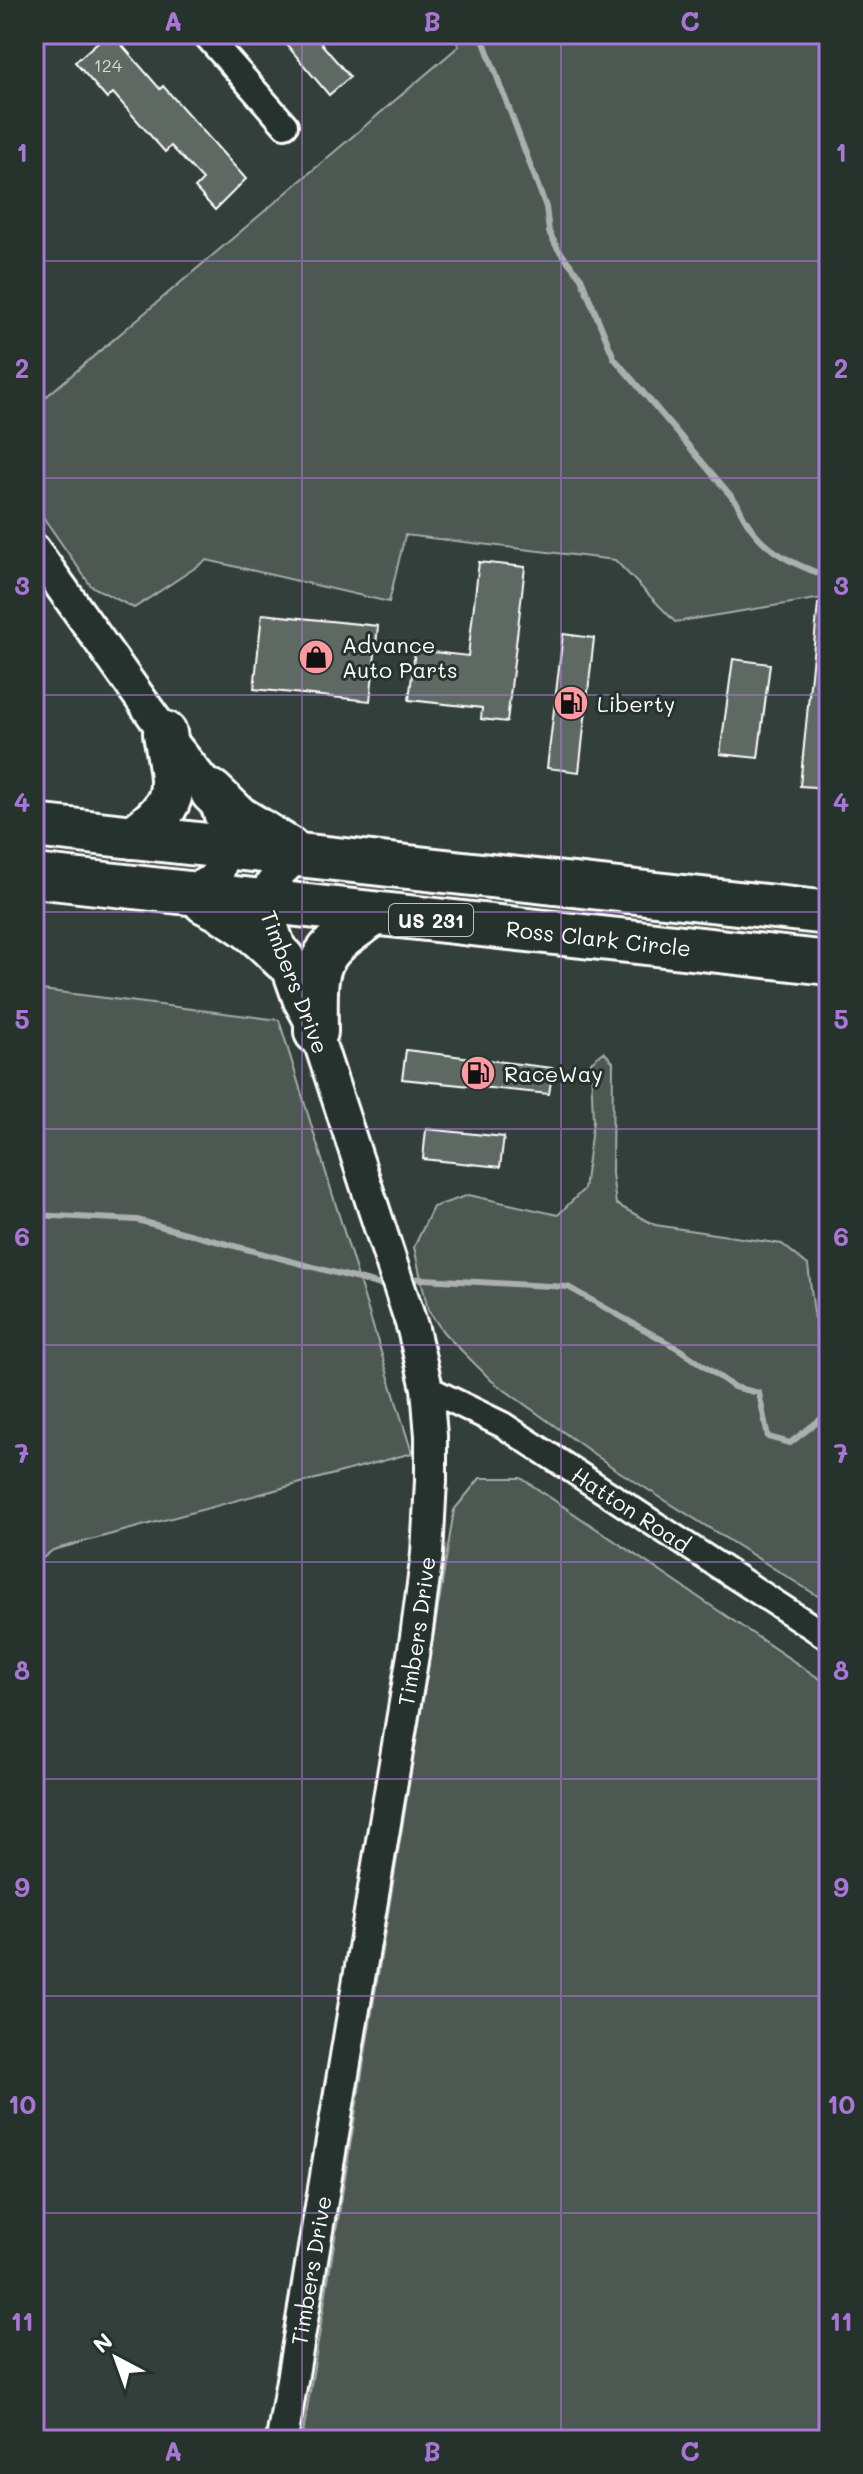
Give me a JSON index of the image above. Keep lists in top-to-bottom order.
{
  "streets": {
    "highway": ["US 231", "Ross Clark Circle"],
    "street": ["Timbers Drive", "Hatton Road"]
  },
  "crossings": [
    ["US 231", "Timbers Drive"],
    ["Ross Clark Circle", "Timbers Drive"],
    ["Timbers Drive", "Hatton Road"]
  ],
  "places": {
    "shop": ["Advance Auto Parts"],
    "fuel station": ["Liberty", "RaceWay"]
  },
  "house_numbers": ["124"],
  "north": "top left",
  "grid": {
    "columns": ["A", "B", "C"],
    "rows": [
      "1",
      "2",
      "3",
      "4",
      "5",
      "6",
      "7",
      "8",
      "9",
      "10",
      "11"
    ]
  }
}
